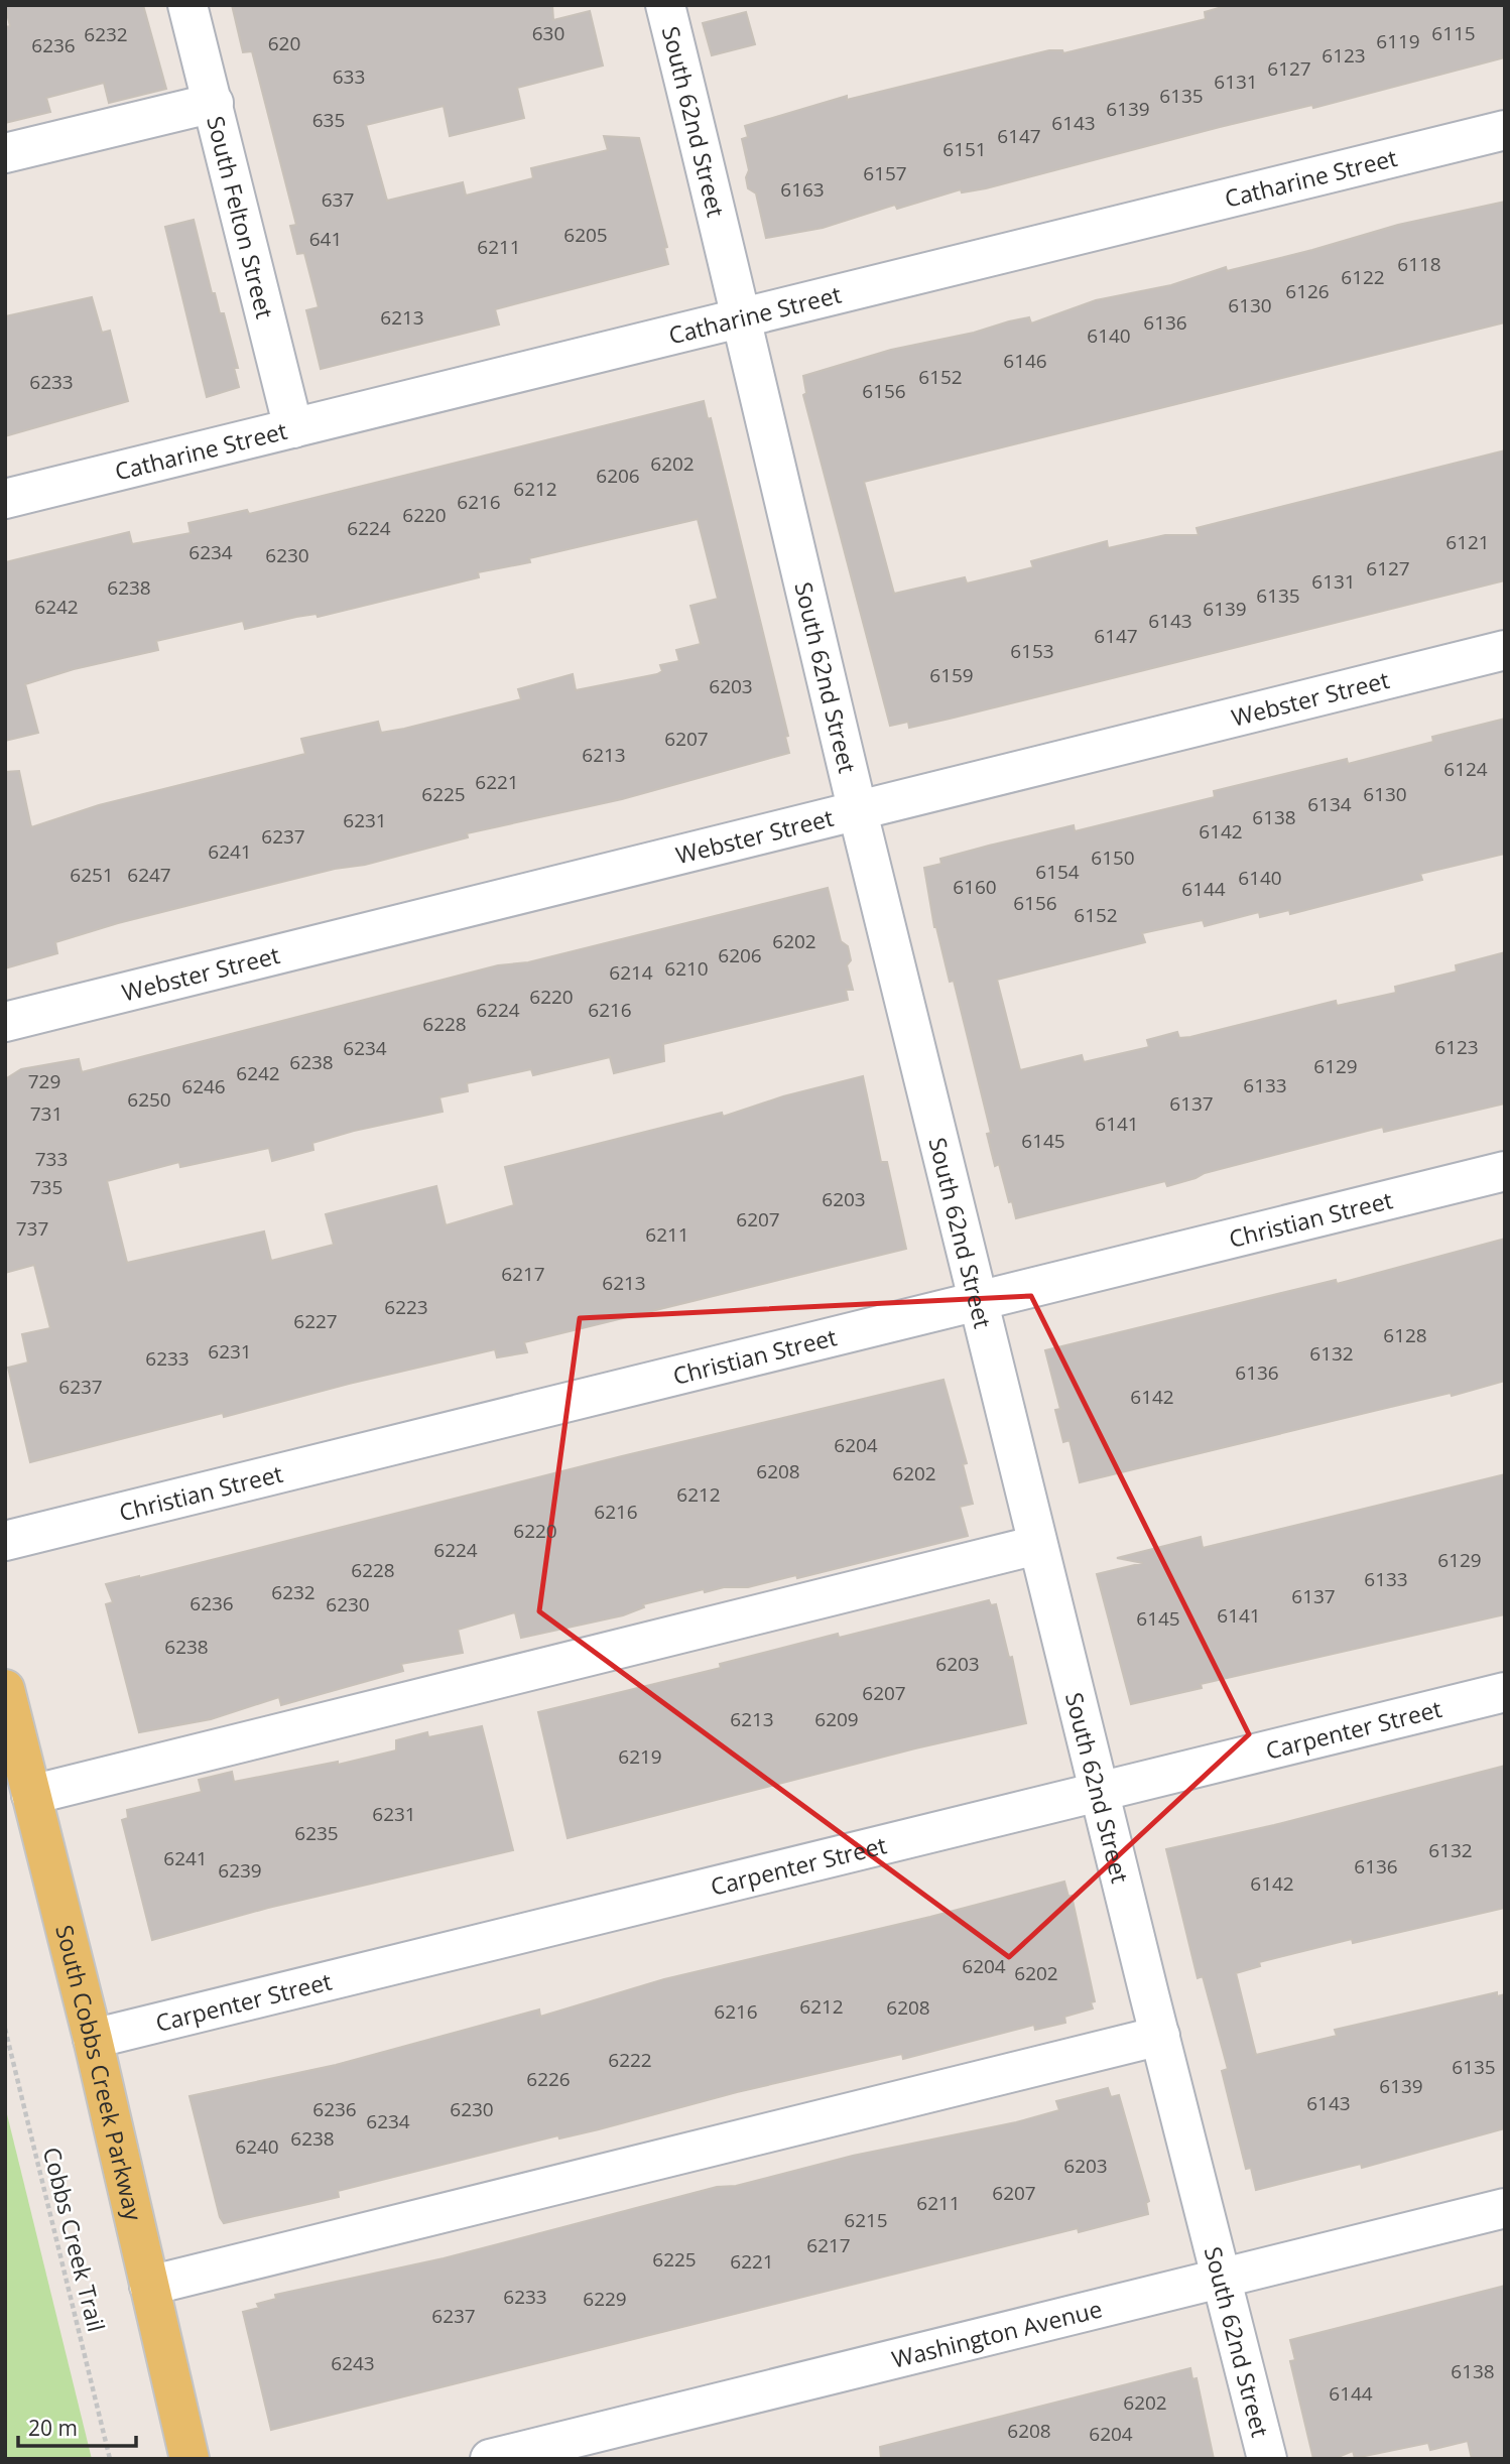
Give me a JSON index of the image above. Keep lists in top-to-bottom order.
{
  "streets": {
    "main road": ["South Cobbs Creek Parkway"],
    "street": [
      "South 62nd Street",
      "Catharine Street",
      "South Felton Street",
      "Webster Street",
      "Christian Street",
      "Carpenter Street",
      "Washington Avenue"
    ],
    "path": ["Cobbs Creek Trail"]
  },
  "crossings": [
    ["South 62nd Street", "Catharine Street"],
    ["South 62nd Street", "Webster Street"],
    ["South 62nd Street", "Christian Street"],
    ["South 62nd Street", "Carpenter Street"],
    ["South 62nd Street", "Washington Avenue"],
    ["Catharine Street", "South Felton Street"],
    ["Carpenter Street", "South Cobbs Creek Parkway"]
  ],
  "house_numbers": [
    "630",
    "6115",
    "6232",
    "6119",
    "620",
    "6236",
    "6123",
    "6127",
    "633",
    "6131",
    "6135",
    "6139",
    "635",
    "6143",
    "6147",
    "6151",
    "6157",
    "6163",
    "637",
    "6205",
    "641",
    "6211",
    "6118",
    "6122",
    "6126",
    "6130",
    "6213",
    "6136",
    "6140",
    "6146",
    "6152",
    "6233",
    "6156",
    "6202",
    "6206",
    "6212",
    "6216",
    "6220",
    "6224",
    "6121",
    "6234",
    "6230",
    "6127",
    "6131",
    "6238",
    "6135",
    "6242",
    "6139",
    "6143",
    "6147",
    "6153",
    "6159",
    "6203",
    "6207",
    "6213",
    "6124",
    "6221",
    "6225",
    "6130",
    "6134",
    "6138",
    "6231",
    "6142",
    "6237",
    "6241",
    "6150",
    "6154",
    "6251",
    "6247",
    "6140",
    "6160",
    "6144",
    "6156",
    "6152",
    "6202",
    "6206",
    "6210",
    "6214",
    "6220",
    "6224",
    "6216",
    "6228",
    "6123",
    "6234",
    "6238",
    "6129",
    "6242",
    "729",
    "6133",
    "6246",
    "6250",
    "6137",
    "731",
    "6141",
    "6145",
    "733",
    "735",
    "6203",
    "6207",
    "737",
    "6211",
    "6217",
    "6213",
    "6223",
    "6227",
    "6128",
    "6231",
    "6132",
    "6233",
    "6136",
    "6237",
    "6142",
    "6204",
    "6208",
    "6202",
    "6212",
    "6216",
    "6220",
    "6224",
    "6129",
    "6228",
    "6133",
    "6232",
    "6137",
    "6236",
    "6230",
    "6141",
    "6145",
    "6238",
    "6203",
    "6207",
    "6213",
    "6209",
    "6219",
    "6231",
    "6235",
    "6132",
    "6241",
    "6136",
    "6239",
    "6142",
    "6204",
    "6202",
    "6212",
    "6208",
    "6216",
    "6222",
    "6135",
    "6226",
    "6139",
    "6143",
    "6236",
    "6230",
    "6234",
    "6238",
    "6240",
    "6203",
    "6207",
    "6211",
    "6215",
    "6217",
    "6225",
    "6221",
    "6233",
    "6229",
    "6237",
    "6243",
    "6138",
    "6144",
    "6202",
    "6208",
    "6204"
  ],
  "scale_bar": "20 m"
}
